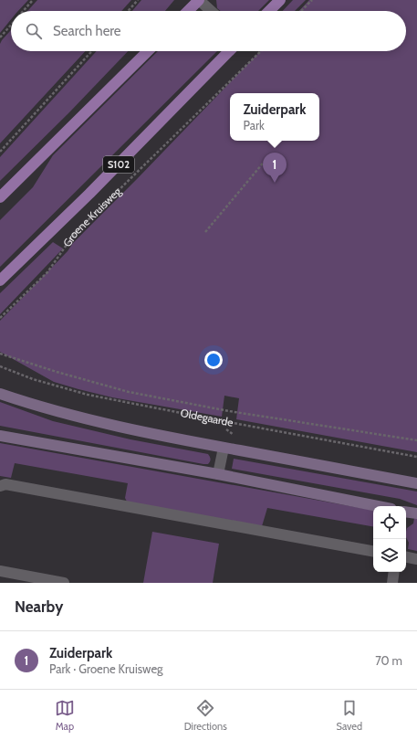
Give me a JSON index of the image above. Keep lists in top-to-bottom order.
{
  "streets": {
    "main road": ["S102", "Groene Kruisweg"],
    "path": ["Oldegaarde"]
  },
  "page": {
    "search": "Search here",
    "popup": ["Zuiderpark", "Park"],
    "pins": "1",
    "heading": "Nearby",
    "list": [
      {
        "mark": "1",
        "name": "Zuiderpark",
        "note": "Park · Groene Kruisweg",
        "value": "70 m"
      }
    ],
    "nav": ["Map", "Directions", "Saved"]
  }
}
